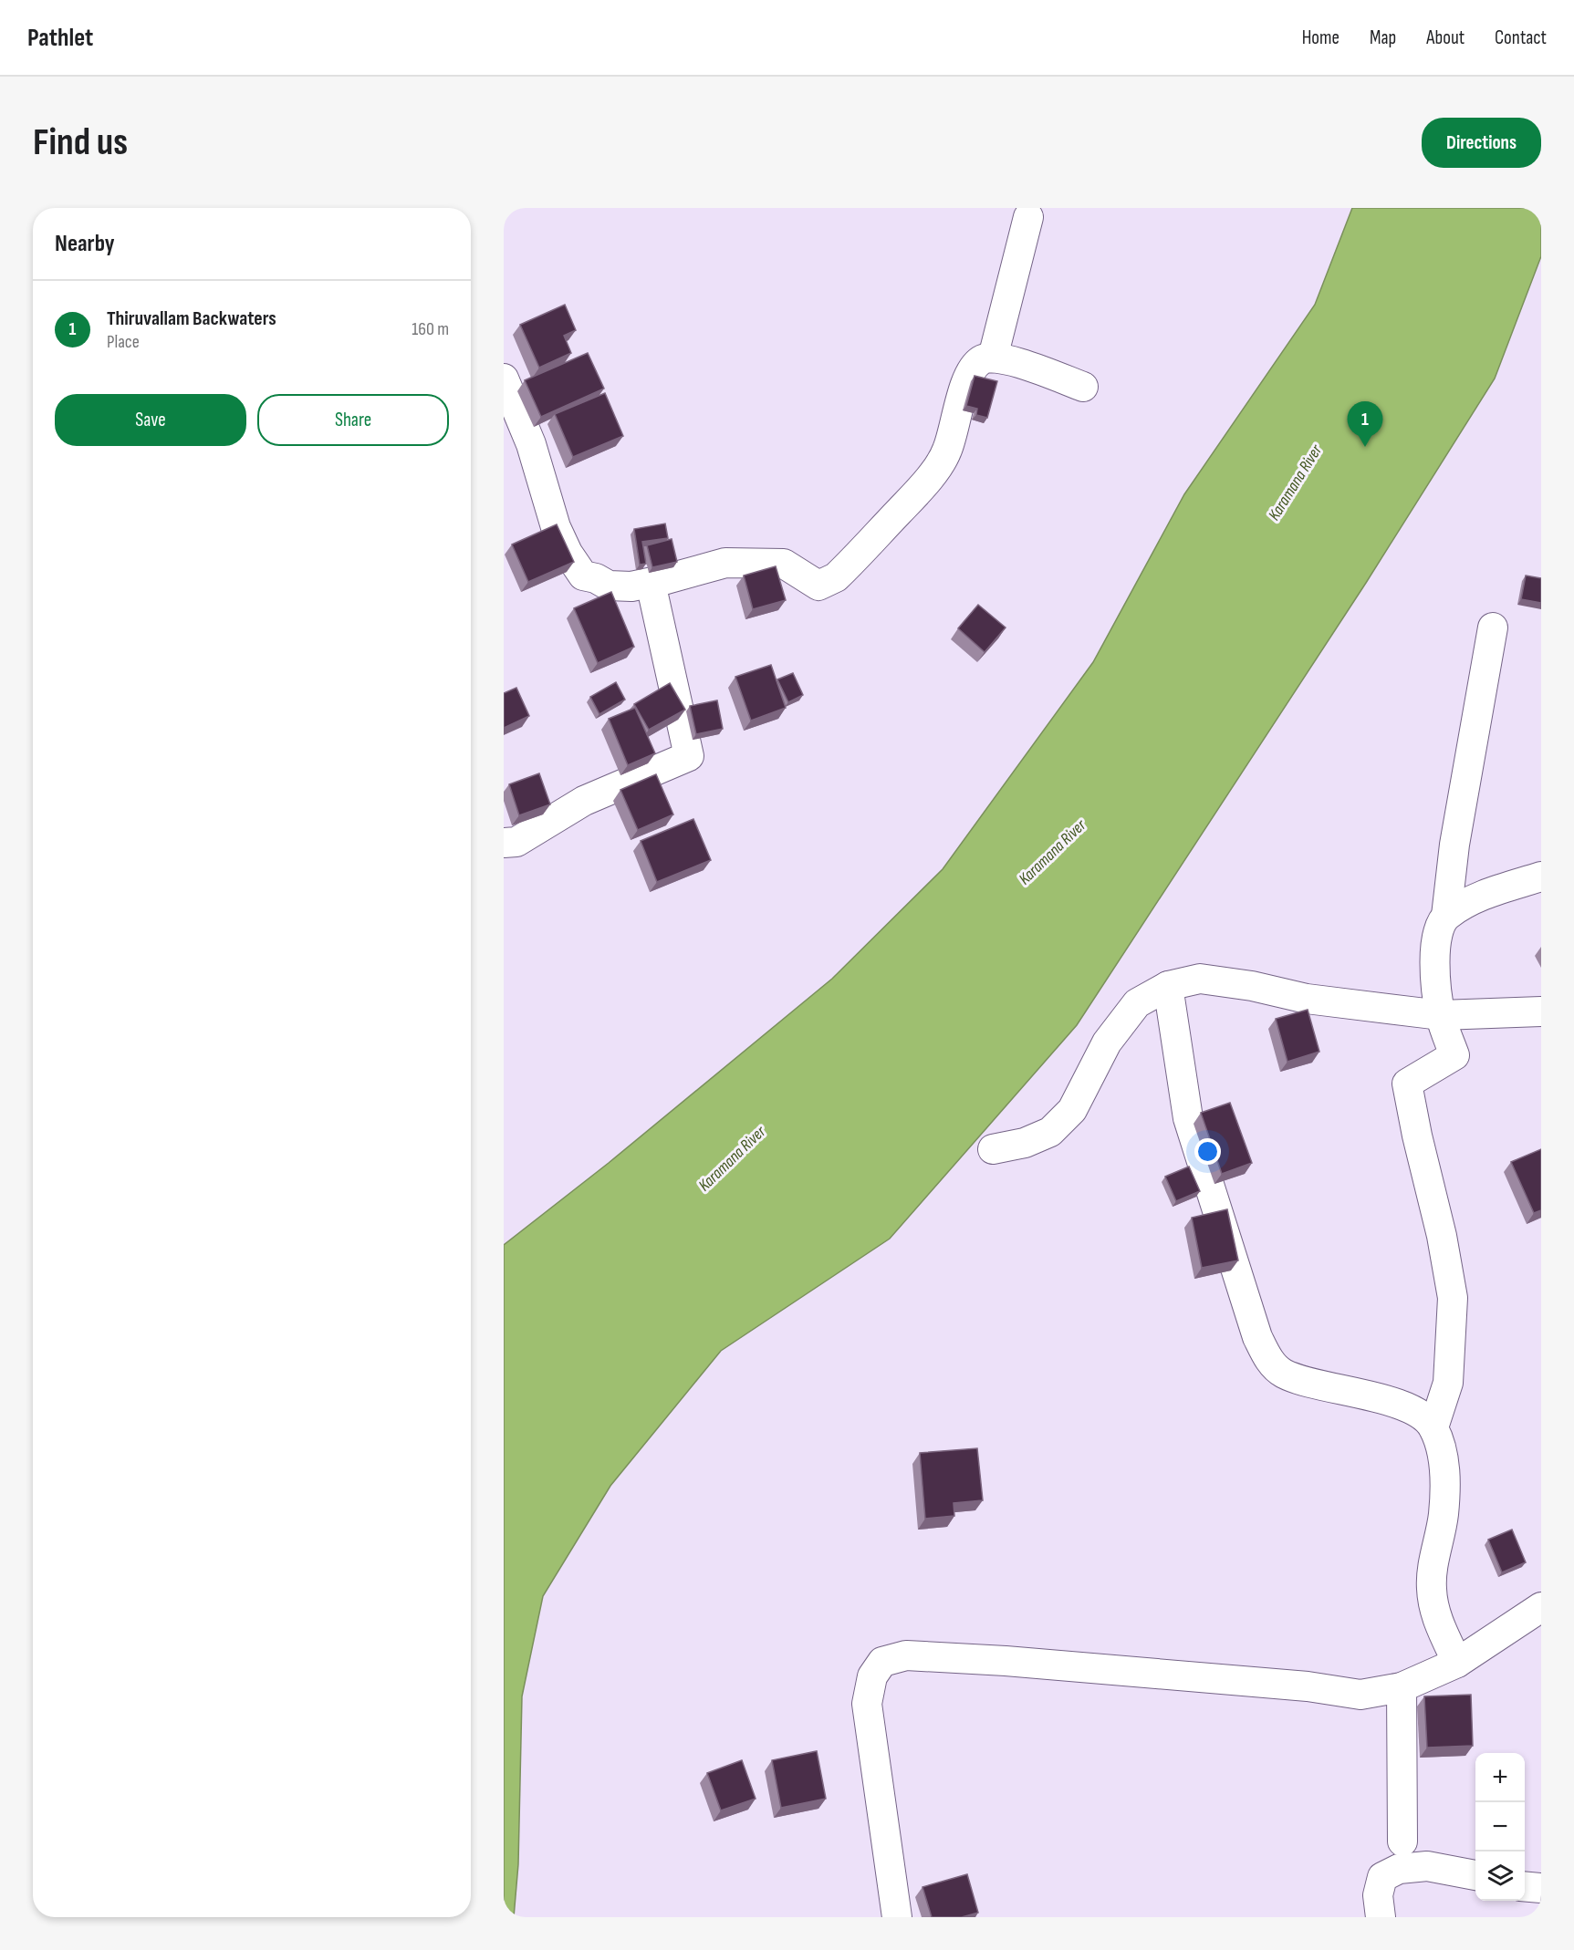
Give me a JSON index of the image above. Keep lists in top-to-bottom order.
{
  "water": ["Karamana River"],
  "page": {
    "header": "Pathlet",
    "nav": [
      "Home",
      "Map",
      "About",
      "Contact"
    ],
    "buttons": [
      "Directions",
      ["Save", "Share"]
    ],
    "title": "Find us",
    "heading": "Nearby",
    "list": [
      {
        "mark": "1",
        "name": "Thiruvallam Backwaters",
        "note": "Place",
        "value": "160 m"
      }
    ],
    "pins": "1",
    "map_buttons": ["+", "−"]
  }
}
